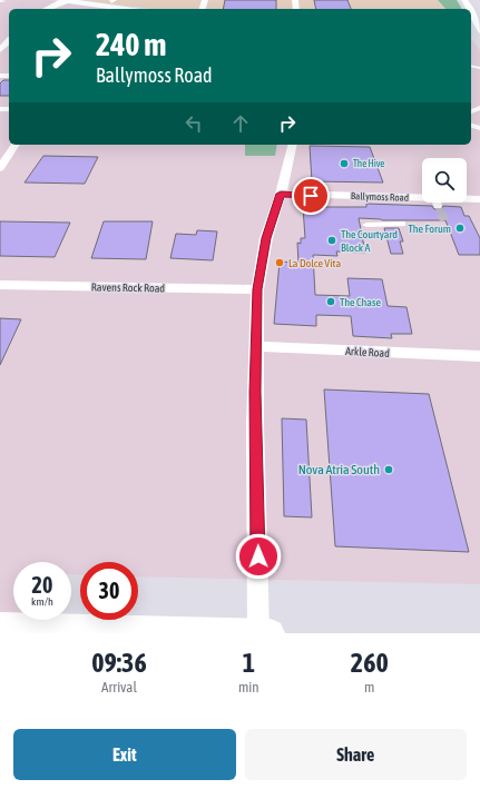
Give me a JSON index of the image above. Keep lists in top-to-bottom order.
{
  "streets": {
    "street": ["Ballymoss Road", "Ravens Rock Road", "Arkle Road"]
  },
  "places": [
    "The Hive",
    "The Forum",
    "The Courtyard Block A",
    "La Dolce Vita",
    "The Chase",
    "Nova Atria South"
  ],
  "page": {
    "turn": ["240 m", "Ballymoss Road"],
    "speed": "20 km/h",
    "limit": "30",
    "eta": [
      "09:36",
      "Arrival",
      "1",
      "min",
      "260",
      "m"
    ],
    "buttons": ["Exit", "Share"]
  }
}
